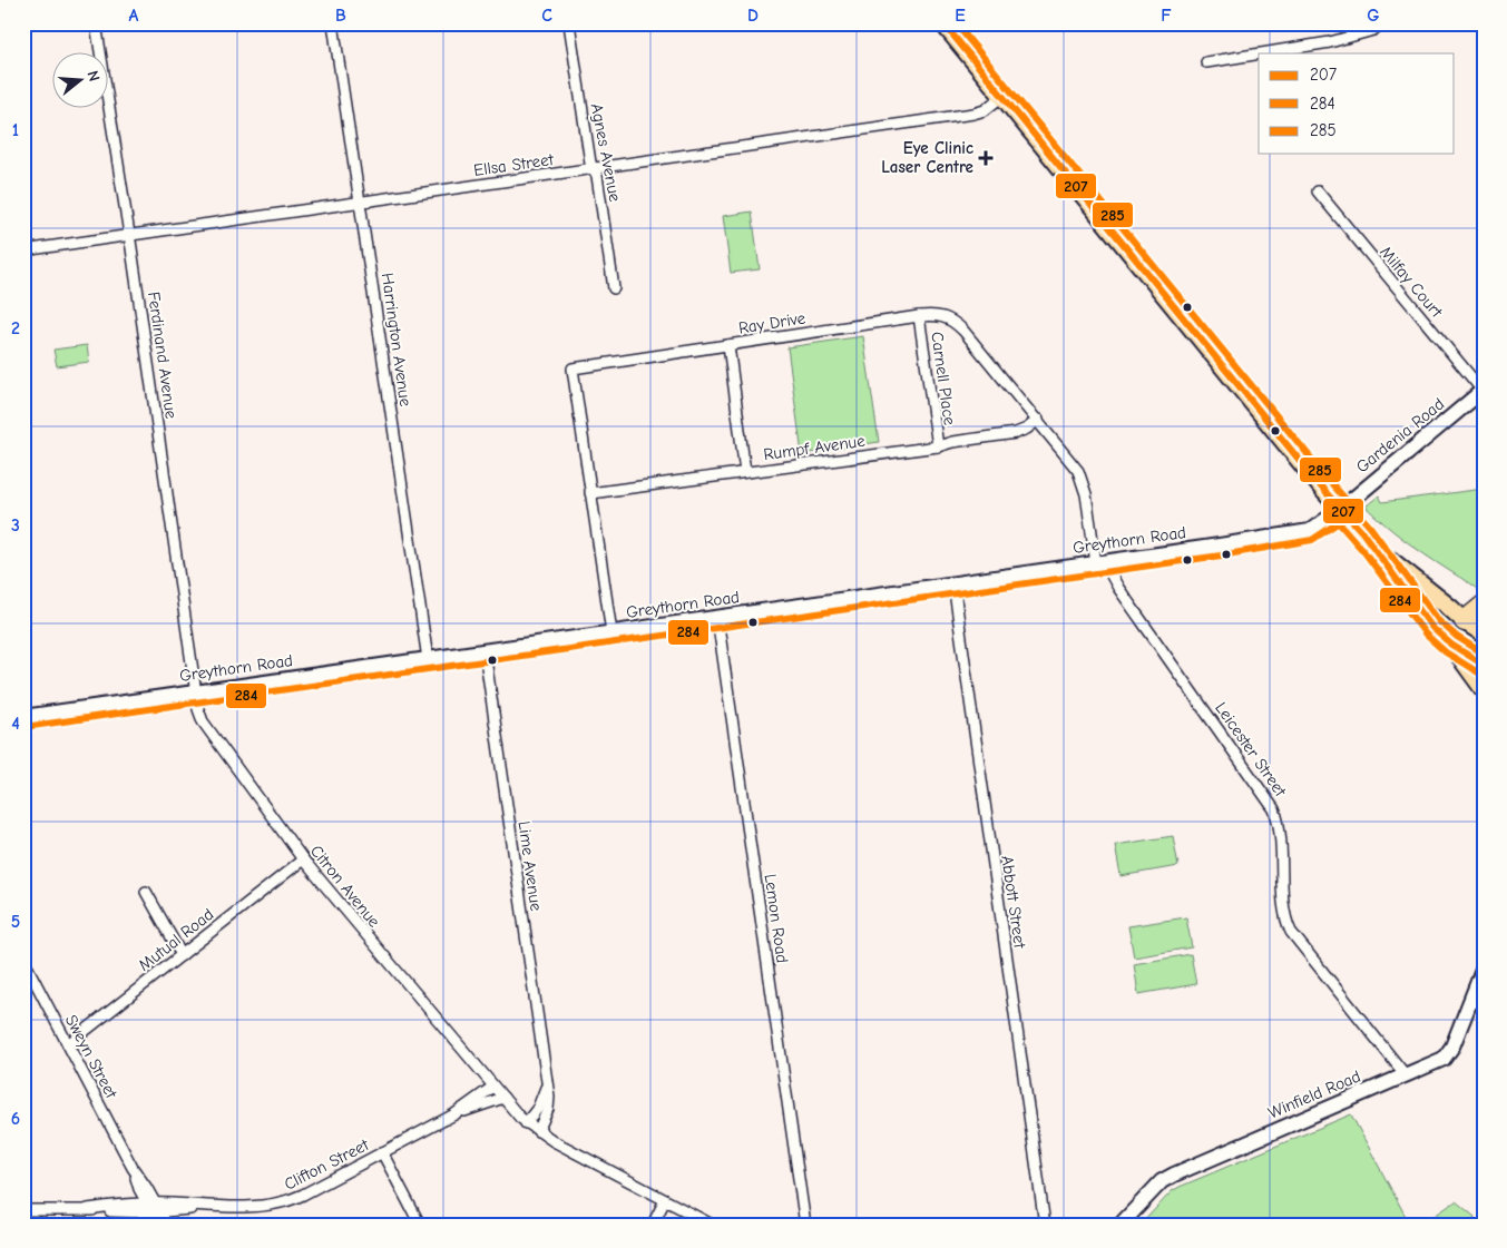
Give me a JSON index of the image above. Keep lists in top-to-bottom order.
{
  "streets": {
    "main road": ["Gardenia Road", "Greythorn Road", "Winfield Road"],
    "street": [
      "Agnes Avenue",
      "Ellsa Street",
      "Milfay Court",
      "Ray Drive",
      "Harrington Avenue",
      "Ferdinand Avenue",
      "Carnell Place",
      "Rumpf Avenue",
      "Leicester Street",
      "Lime Avenue",
      "Citron Avenue",
      "Abbott Street",
      "Lemon Road",
      "Mutual Road",
      "Sweyn Street",
      "Clifton Street"
    ]
  },
  "crossings": [
    ["Agnes Avenue", "Ellsa Street"],
    ["Ellsa Street", "Harrington Avenue"],
    ["Ellsa Street", "Ferdinand Avenue"],
    ["Milfay Court", "Gardenia Road"],
    ["Ray Drive", "Carnell Place"],
    ["Ray Drive", "Rumpf Avenue"],
    ["Ray Drive", "Greythorn Road"],
    ["Ray Drive", "Leicester Street"],
    ["Harrington Avenue", "Greythorn Road"],
    ["Ferdinand Avenue", "Greythorn Road"],
    ["Ferdinand Avenue", "Citron Avenue"],
    ["Carnell Place", "Rumpf Avenue"],
    ["Gardenia Road", "Greythorn Road"],
    ["Greythorn Road", "Leicester Street"],
    ["Greythorn Road", "Lime Avenue"],
    ["Greythorn Road", "Citron Avenue"],
    ["Greythorn Road", "Abbott Street"],
    ["Greythorn Road", "Lemon Road"],
    ["Leicester Street", "Winfield Road"],
    ["Citron Avenue", "Mutual Road"],
    ["Citron Avenue", "Clifton Street"],
    ["Mutual Road", "Sweyn Street"],
    ["Sweyn Street", "Clifton Street"]
  ],
  "places": {
    "health": ["Eye Clinic Laser Centre"]
  },
  "lines": ["transit line 207", "transit line 285", "transit line 284"],
  "legend": ["207", "284", "285"],
  "north": "right",
  "grid": {
    "columns": [
      "A",
      "B",
      "C",
      "D",
      "E",
      "F",
      "G"
    ],
    "rows": [
      "1",
      "2",
      "3",
      "4",
      "5",
      "6"
    ]
  }
}
